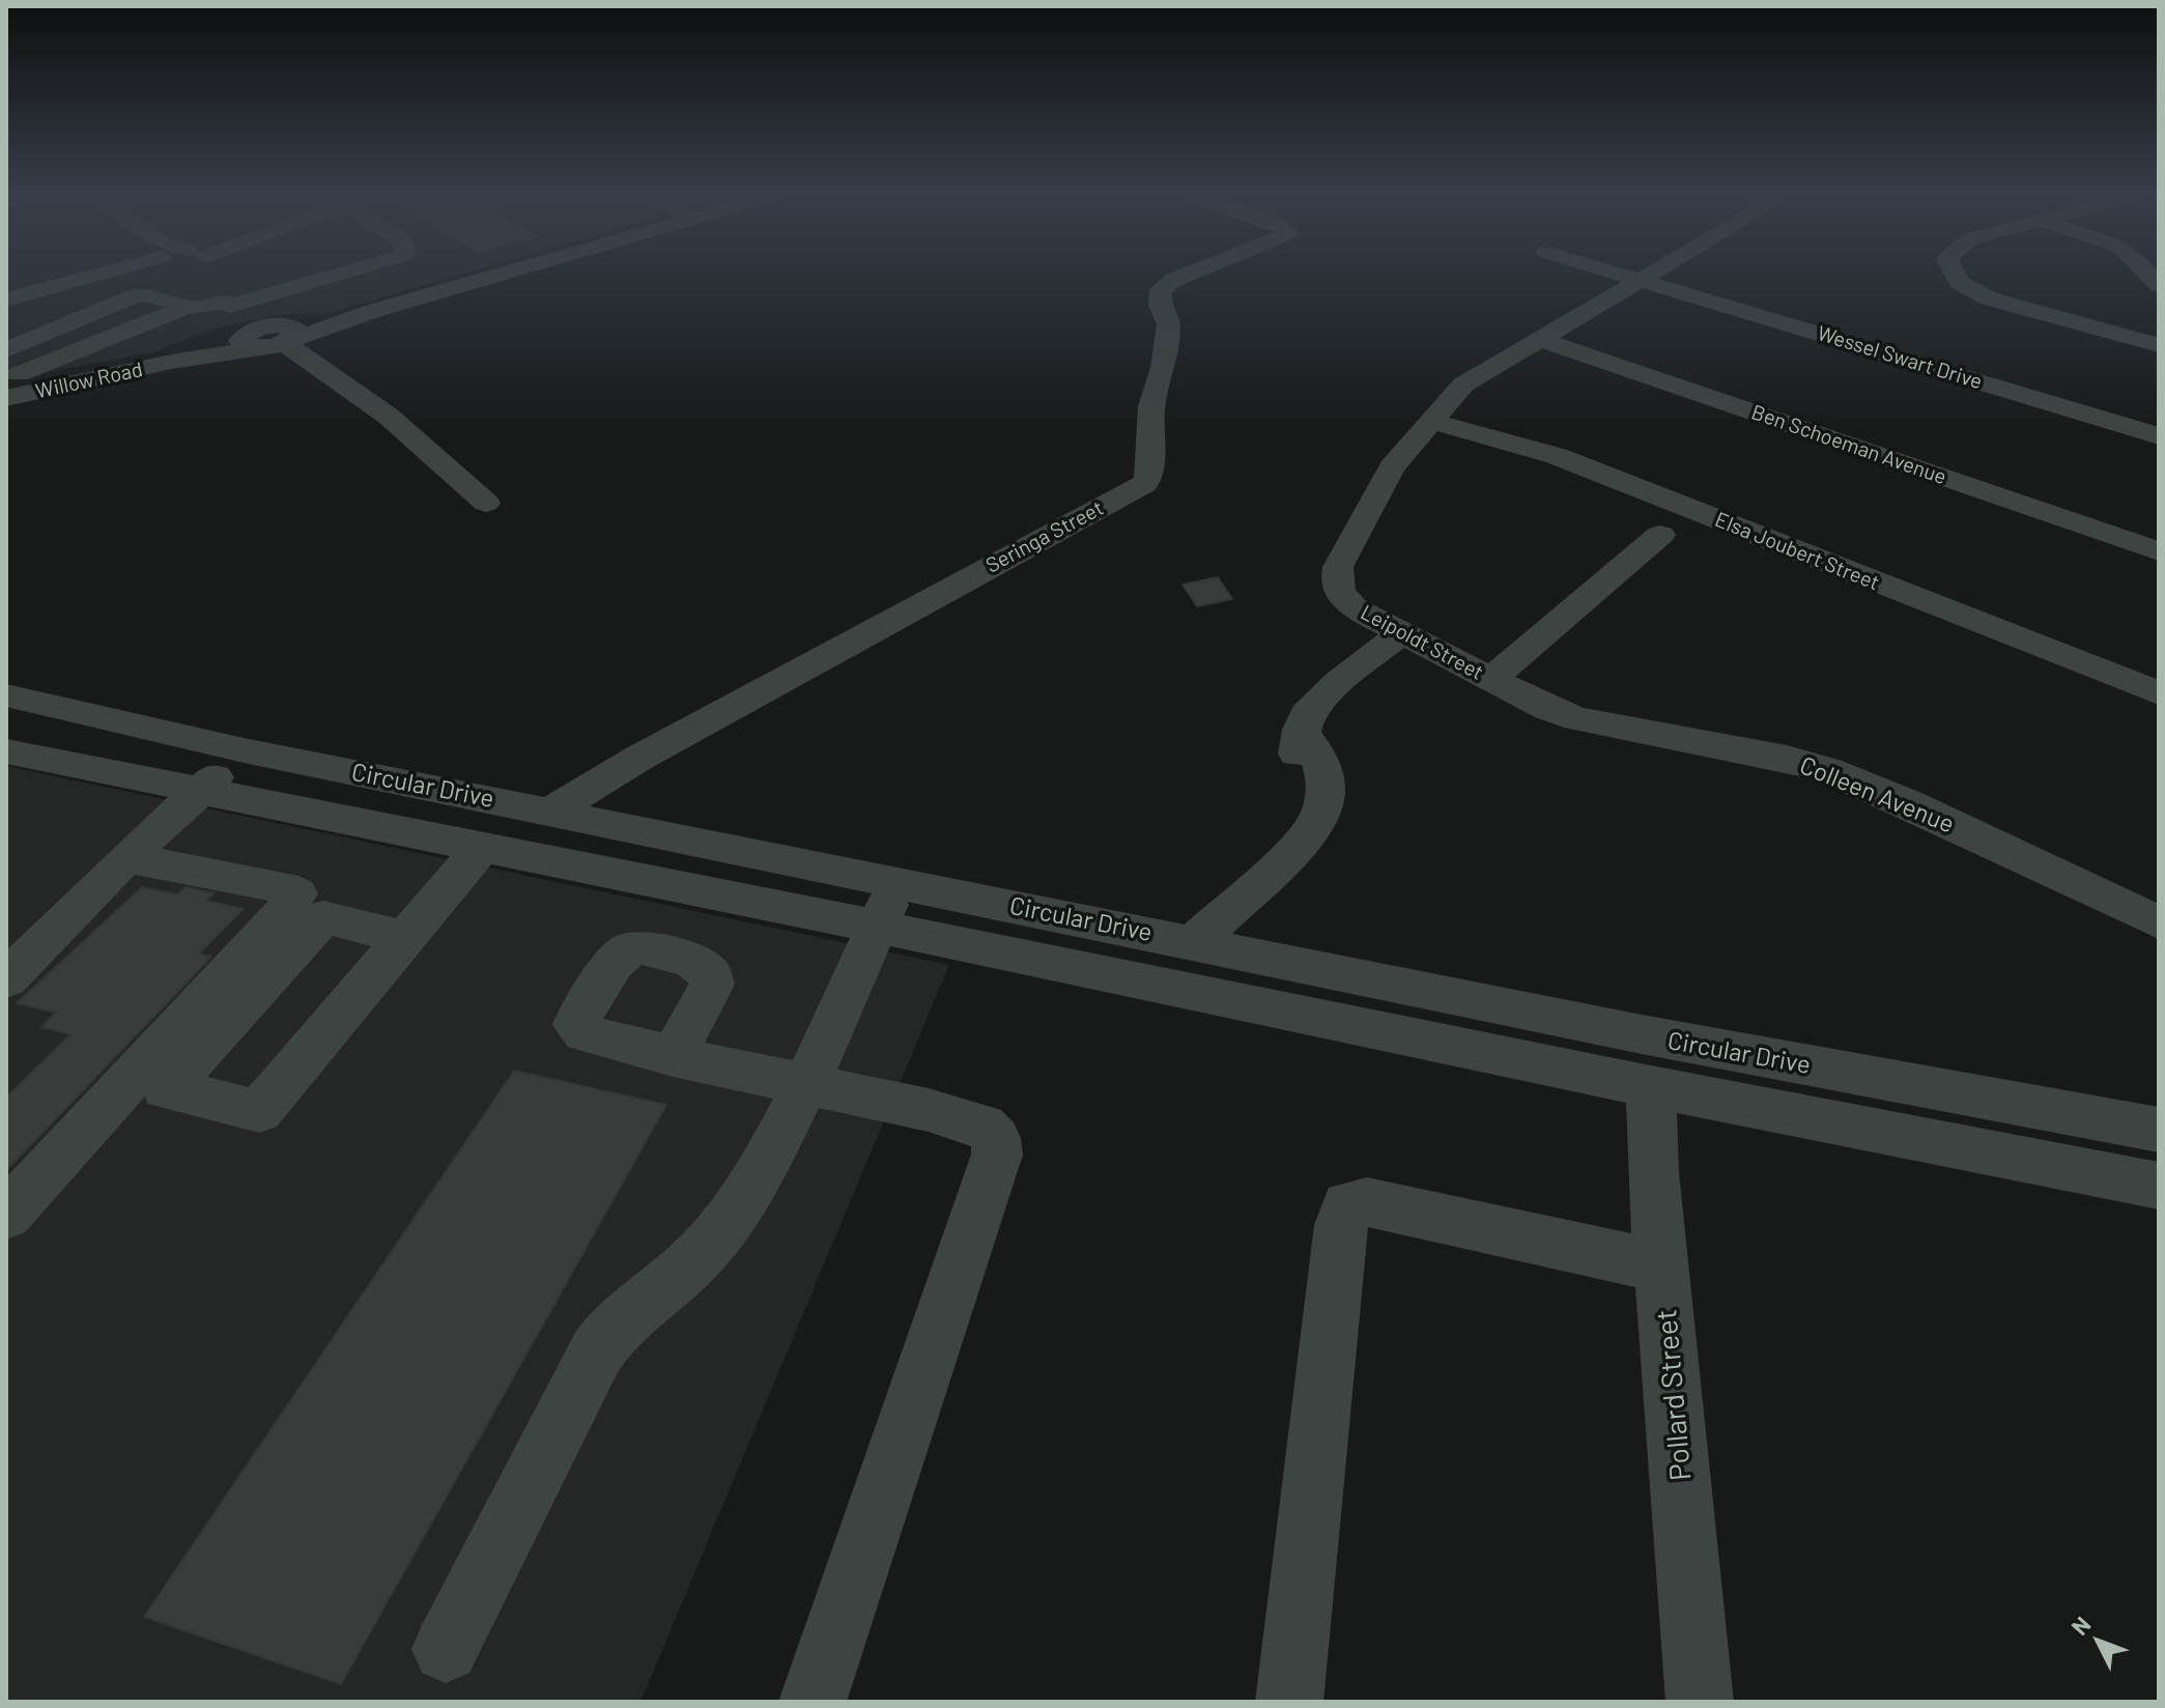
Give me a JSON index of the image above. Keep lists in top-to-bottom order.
{
  "streets": {
    "street": [
      "Wessel Swart Drive",
      "Willow Road",
      "Ben Schoeman Avenue",
      "Seringa Street",
      "Elsa Joubert Street",
      "Leipoldt Street",
      "Circular Drive",
      "Colleen Avenue",
      "Pollard Street"
    ]
  },
  "crossings": [
    ["Wessel Swart Drive", "Leipoldt Street"],
    ["Ben Schoeman Avenue", "Leipoldt Street"],
    ["Seringa Street", "Circular Drive"],
    ["Elsa Joubert Street", "Leipoldt Street"],
    ["Leipoldt Street", "Colleen Avenue"],
    ["Circular Drive", "Pollard Street"]
  ],
  "north": "top left"
}
